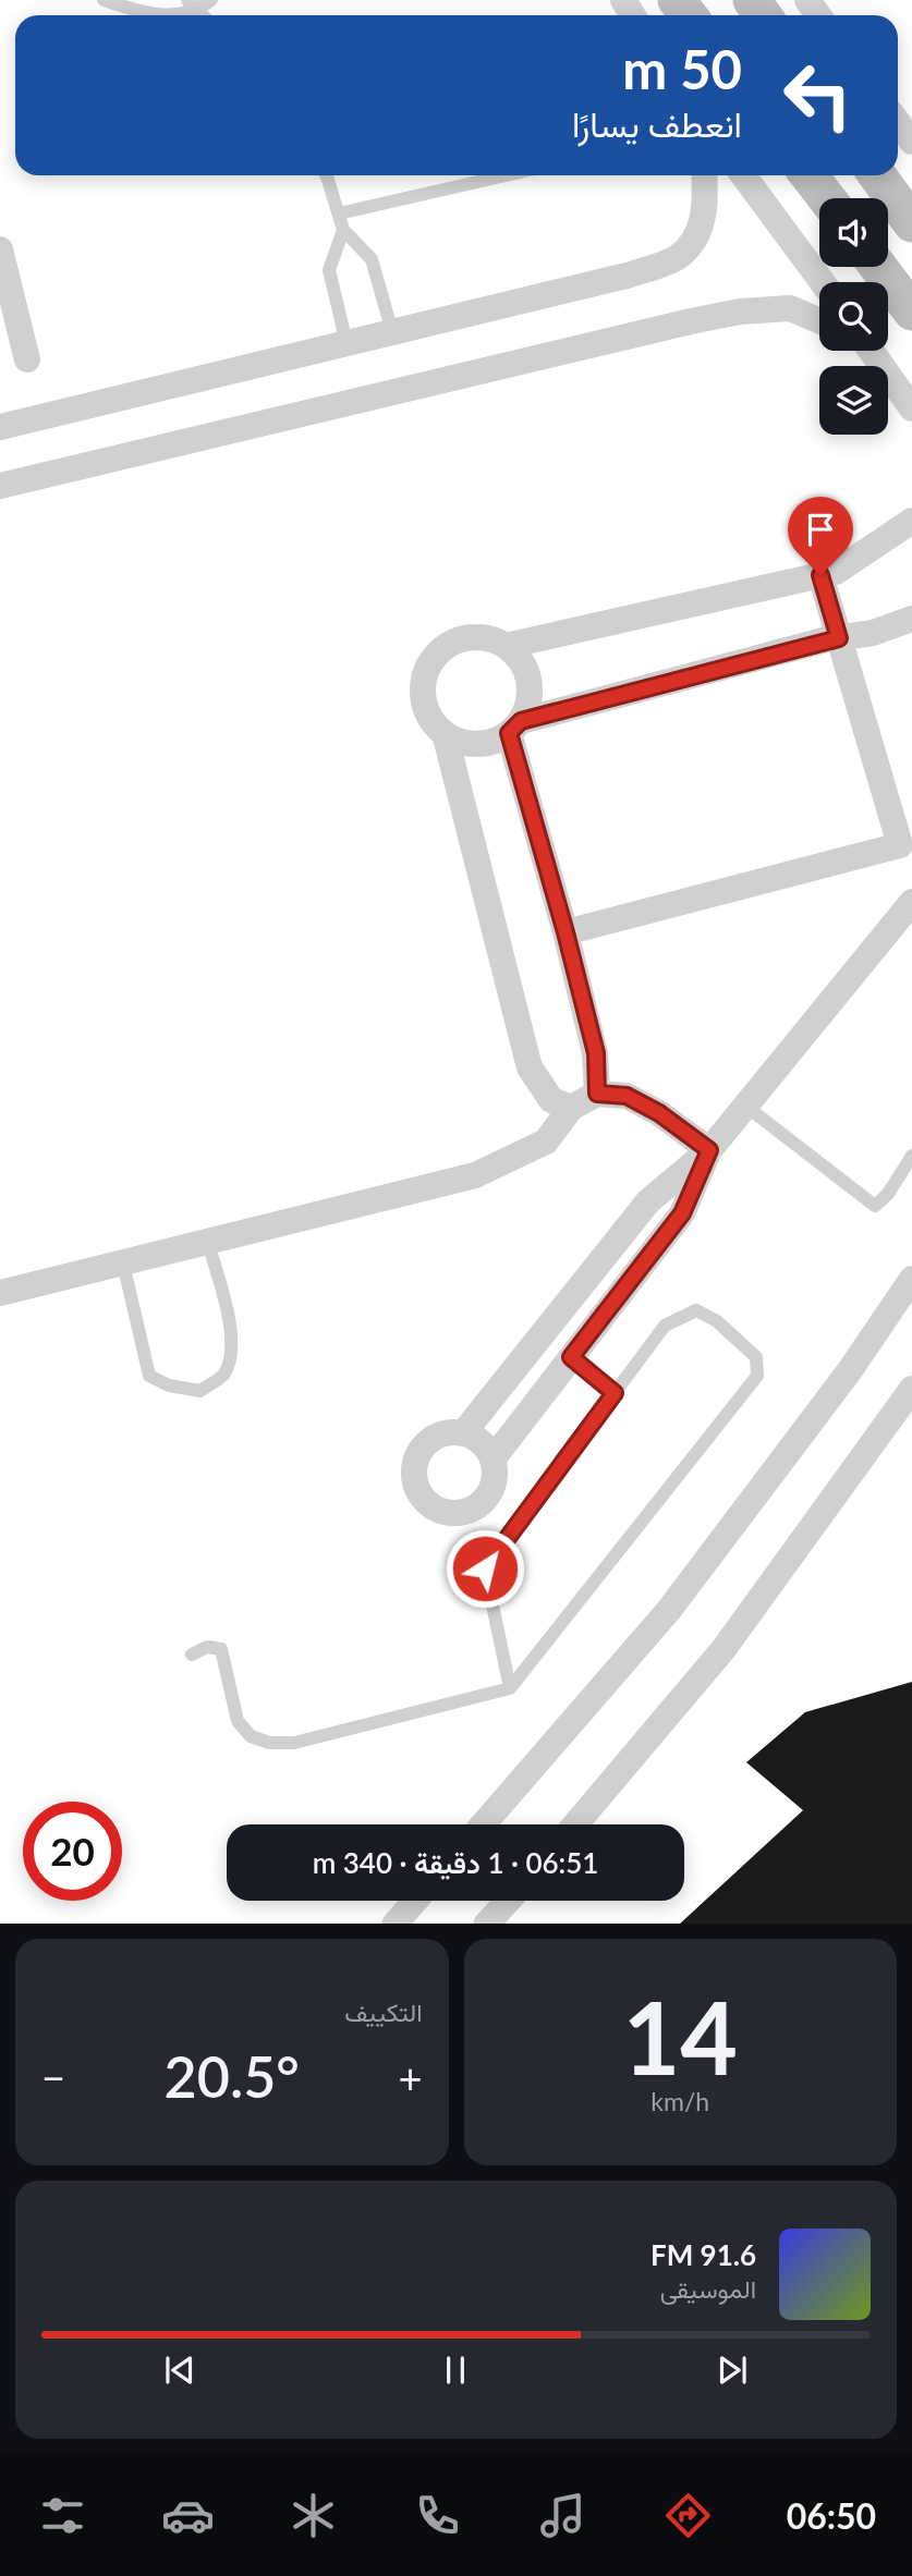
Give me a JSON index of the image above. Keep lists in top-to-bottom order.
{
  "page": {
    "turn": ["50 m", "انعطف يسارًا"],
    "limit": "20",
    "trip": "06:51 · 1 دقيقة · 340 m",
    "tile": [
      ["14", "km/h"],
      "التكييف"
    ],
    "heat": ["−", "20.5°", "+"],
    "song": ["91.6 FM", "الموسيقى"],
    "tabs": "06:50"
  }
}
